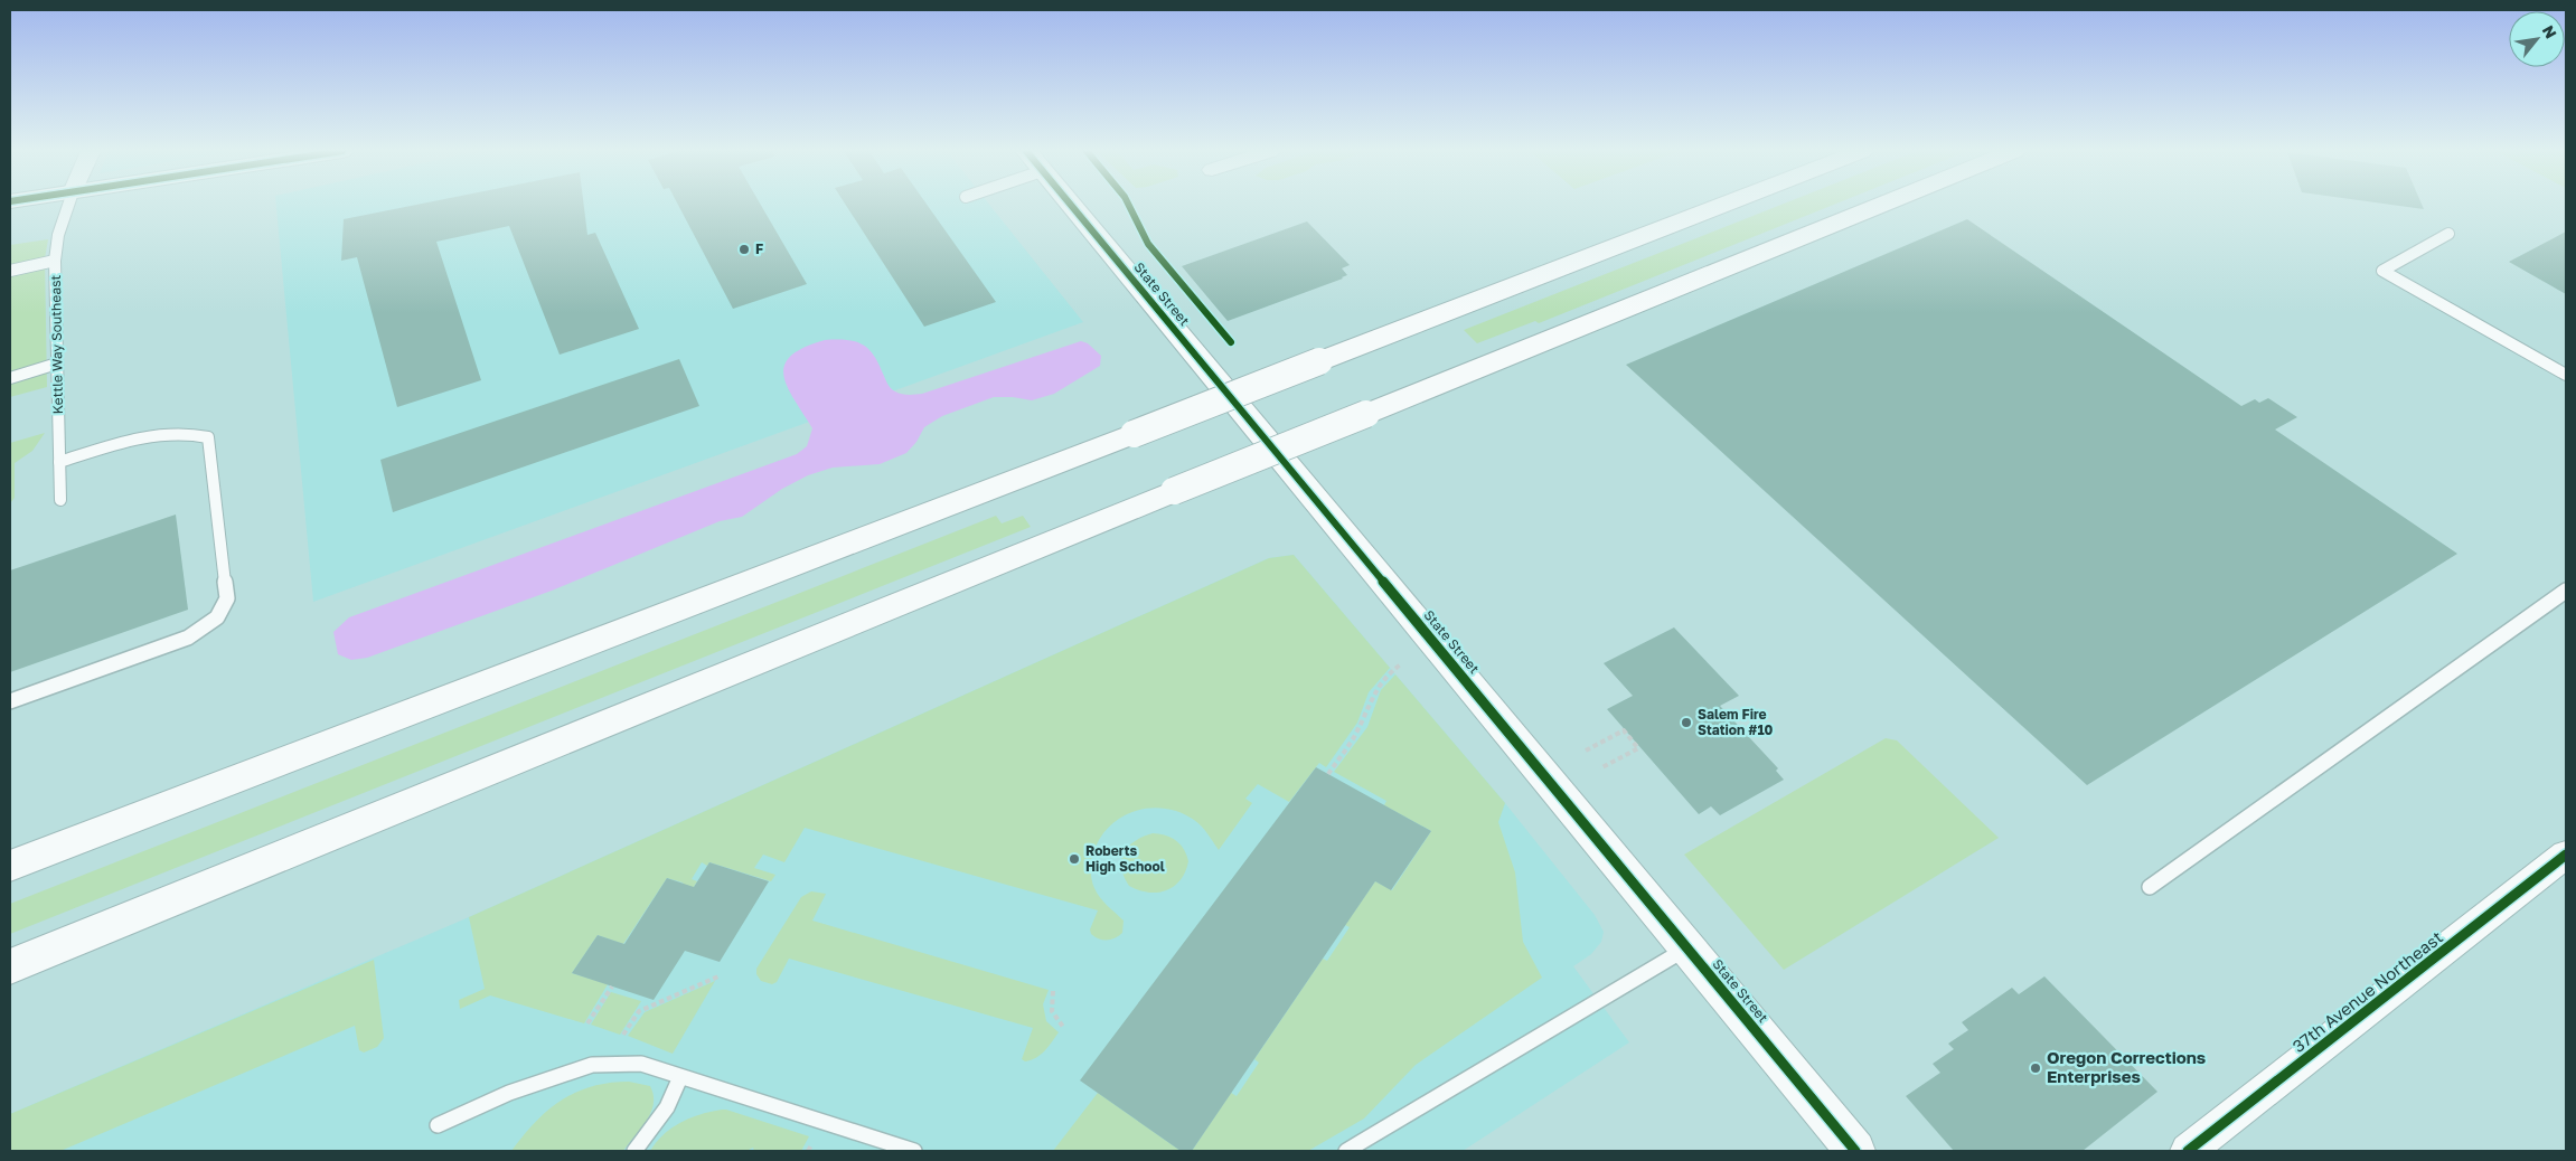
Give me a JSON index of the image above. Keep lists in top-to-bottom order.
{
  "streets": {
    "main road": ["State Street"],
    "street": ["37th Avenue Northeast"],
    "lane": ["Kettle Way Southeast"]
  },
  "places": [
    "F",
    "Salem Fire Station #10",
    "Roberts High School",
    "Oregon Corrections Enterprises"
  ],
  "north": "top right"
}
